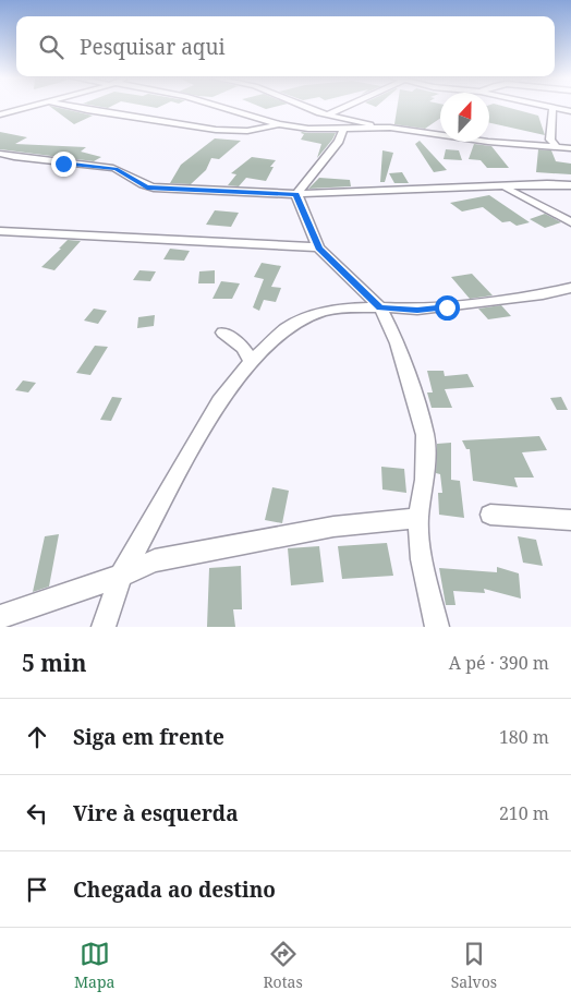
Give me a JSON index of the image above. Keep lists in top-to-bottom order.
{
  "north": "top",
  "page": {
    "search": "Pesquisar aqui",
    "heading": ["5 min", "A pé · 390 m"],
    "list": [
      ["Siga em frente", "180 m"],
      ["Vire à esquerda", "210 m"],
      "Chegada ao destino"
    ],
    "nav": ["Mapa", "Rotas", "Salvos"]
  }
}
